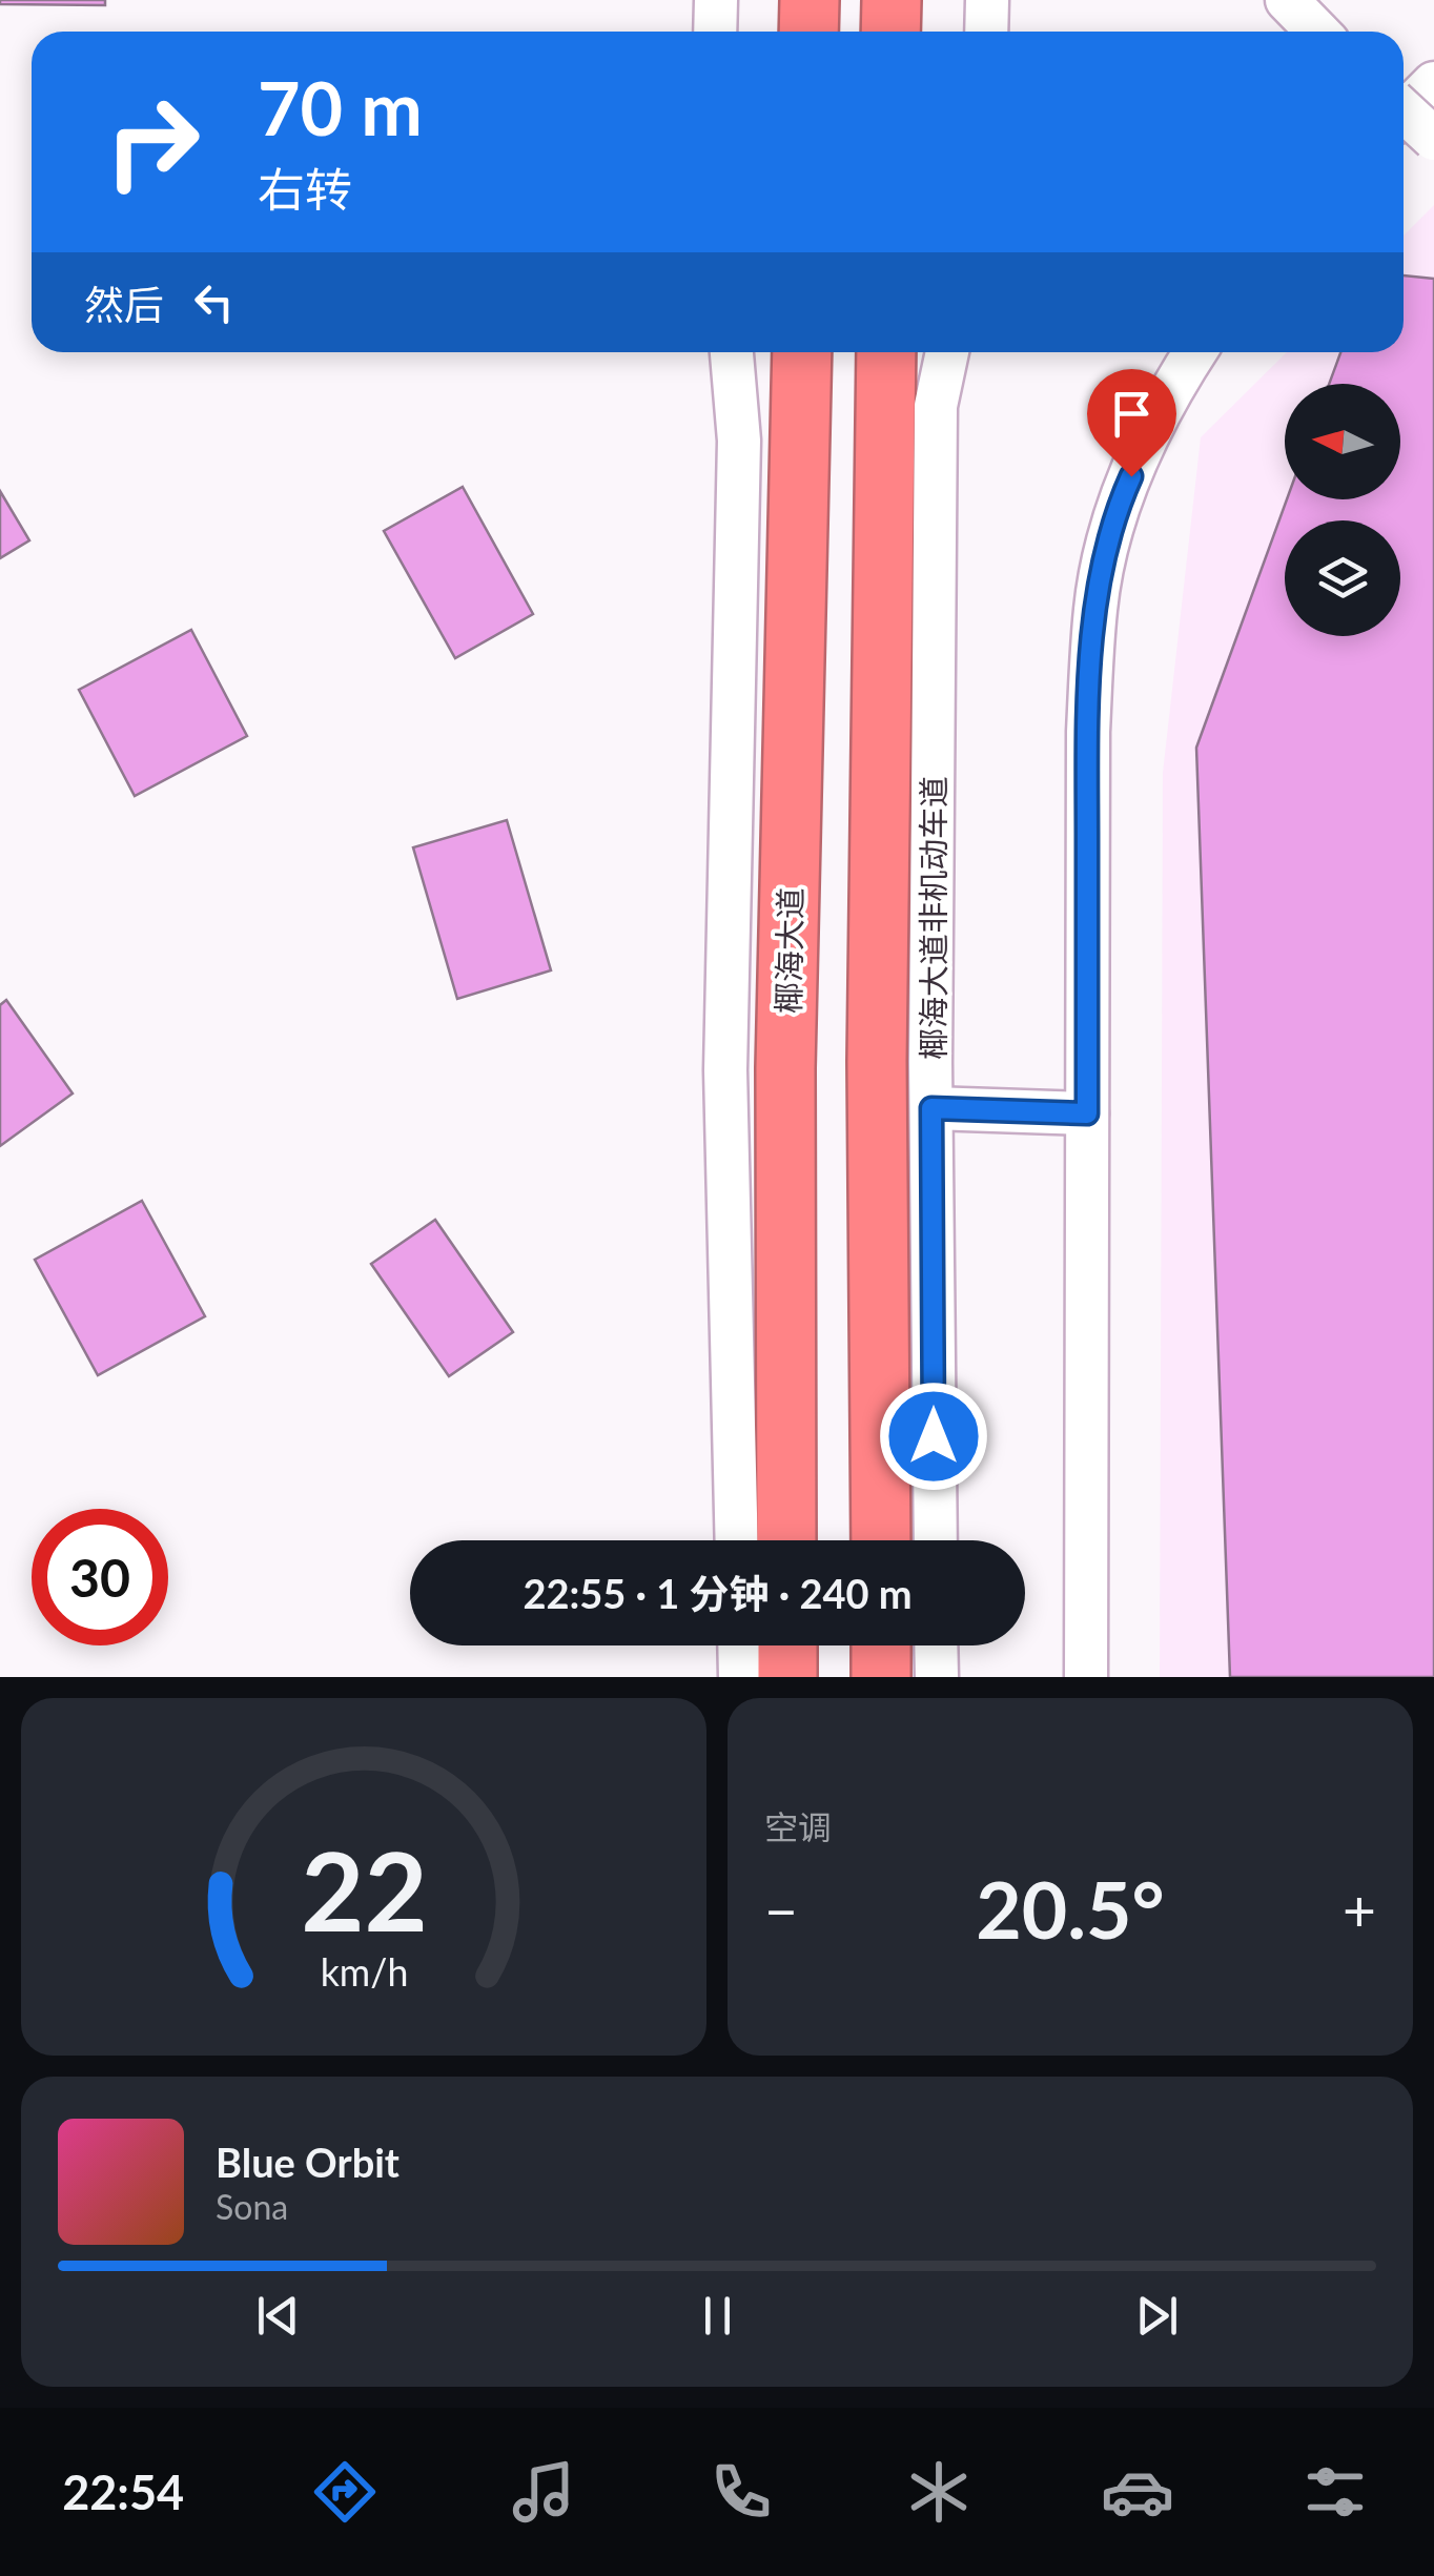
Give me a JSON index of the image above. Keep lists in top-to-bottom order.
{
  "streets": {
    "highway": ["椰海大道"],
    "street": ["椰海大道非机动车道"]
  },
  "north": "left",
  "page": {
    "turn": ["70 m", "右转"],
    "then": "然后",
    "limit": "30",
    "trip": "22:55 · 1 分钟 · 240 m",
    "tile": "空调",
    "heat": ["−", "20.5°", "+"],
    "song": ["Blue Orbit", "Sona"],
    "tabs": "22:54",
    "gauge": ["22", "km/h"]
  }
}
